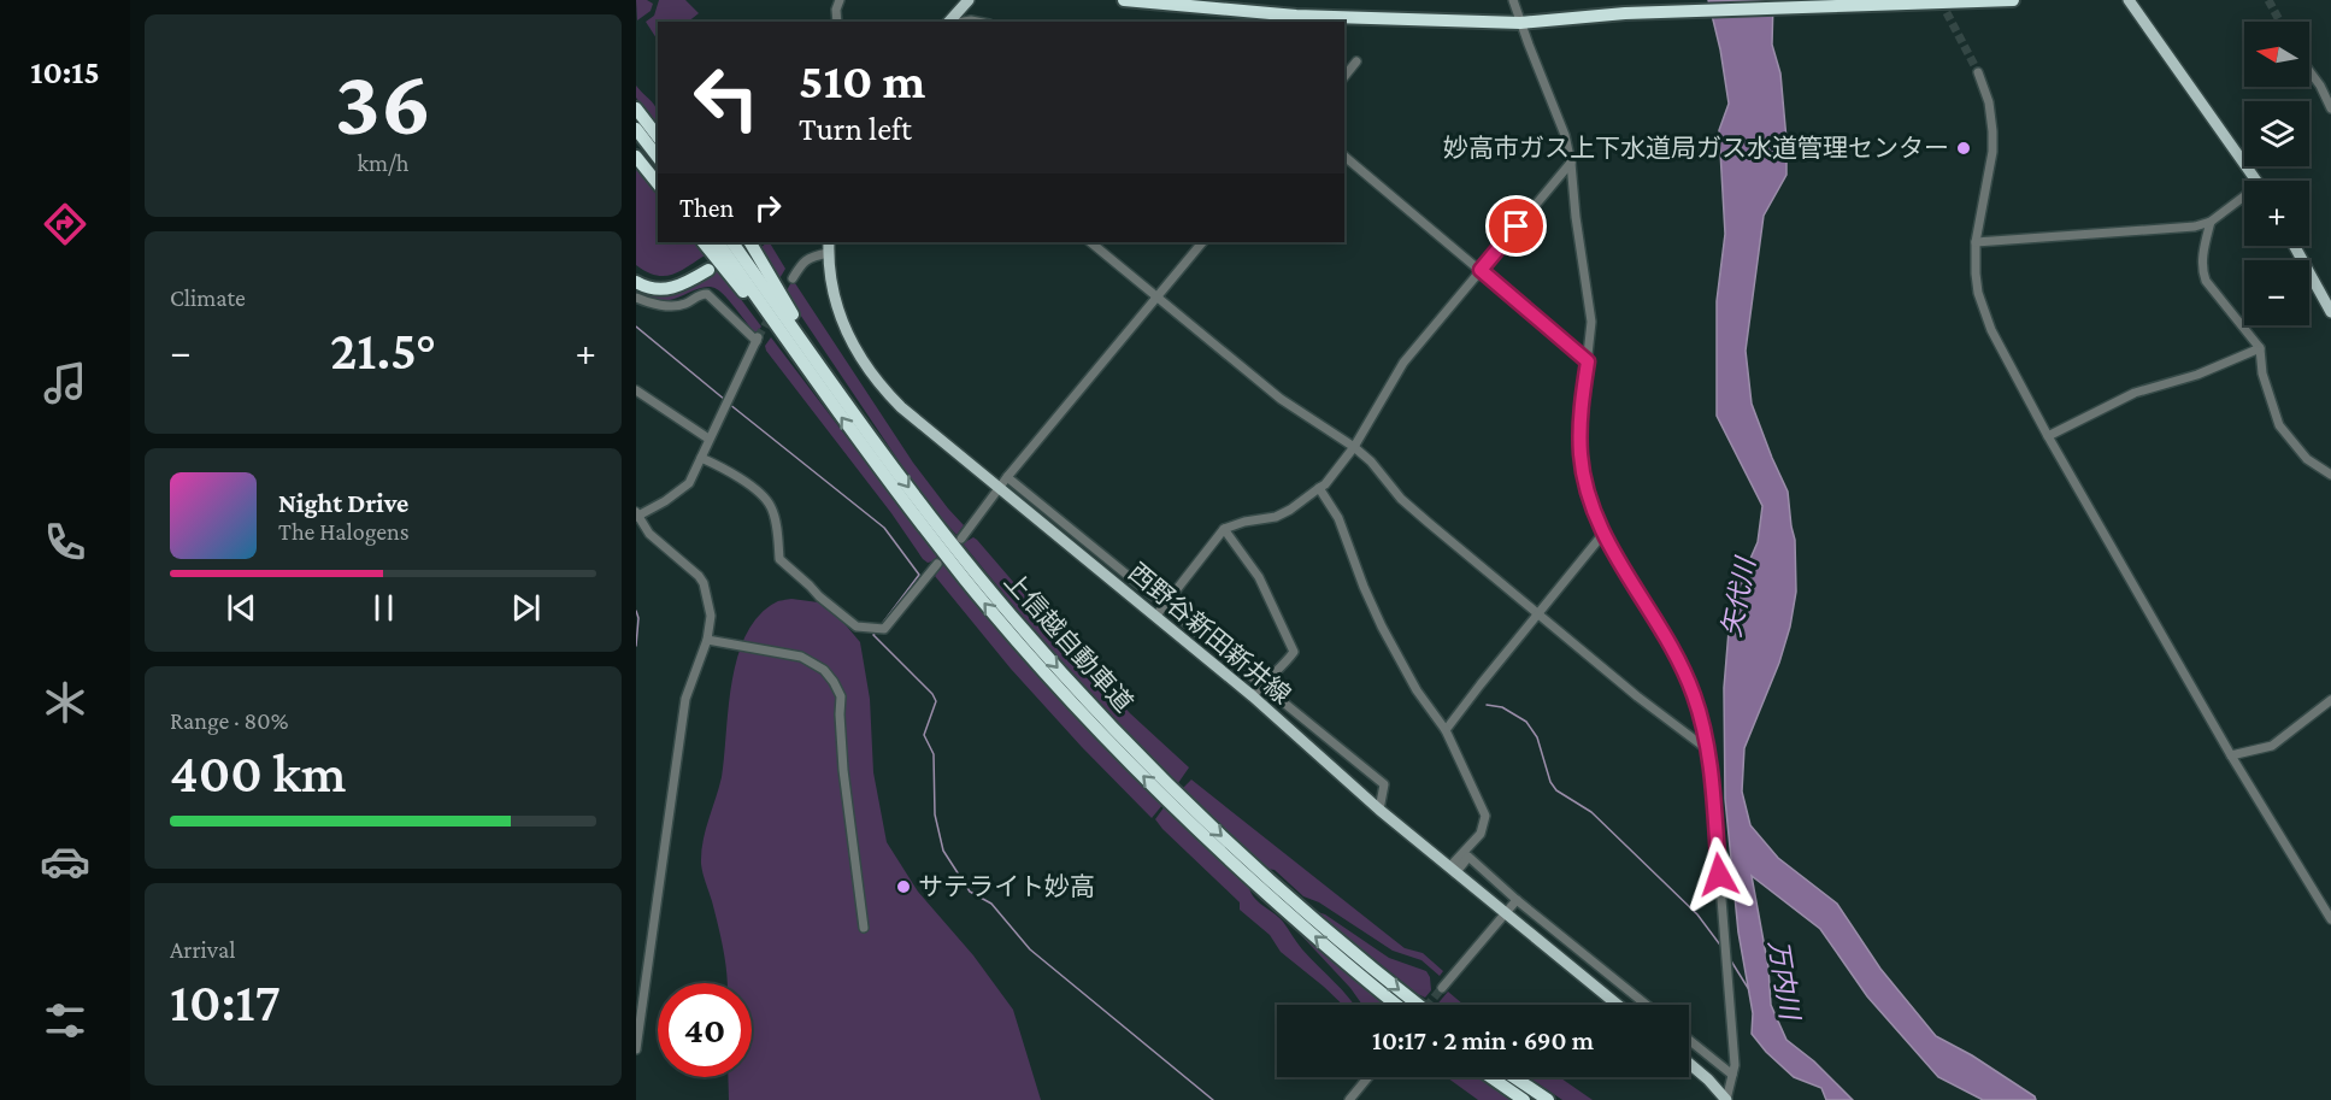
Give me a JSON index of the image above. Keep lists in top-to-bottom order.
{
  "streets": {
    "highway": ["上信越自動車道"],
    "main road": ["西野谷新田新井線"]
  },
  "water": ["矢代川", "万内川"],
  "places": ["妙高市ガス上下水道局ガス水道管理センター", "サテライト妙高"],
  "north": "left",
  "page": {
    "tabs": "10:15",
    "tile": [
      ["36", "km/h"],
      "Climate",
      ["Range · 80%", "400 km"],
      ["Arrival", "10:17"]
    ],
    "map_buttons": ["+", "−"],
    "turn": ["510 m", "Turn left"],
    "then": "Then",
    "heat": ["−", "21.5°", "+"],
    "song": ["Night Drive", "The Halogens"],
    "limit": "40",
    "trip": "10:17 · 2 min · 690 m"
  }
}
